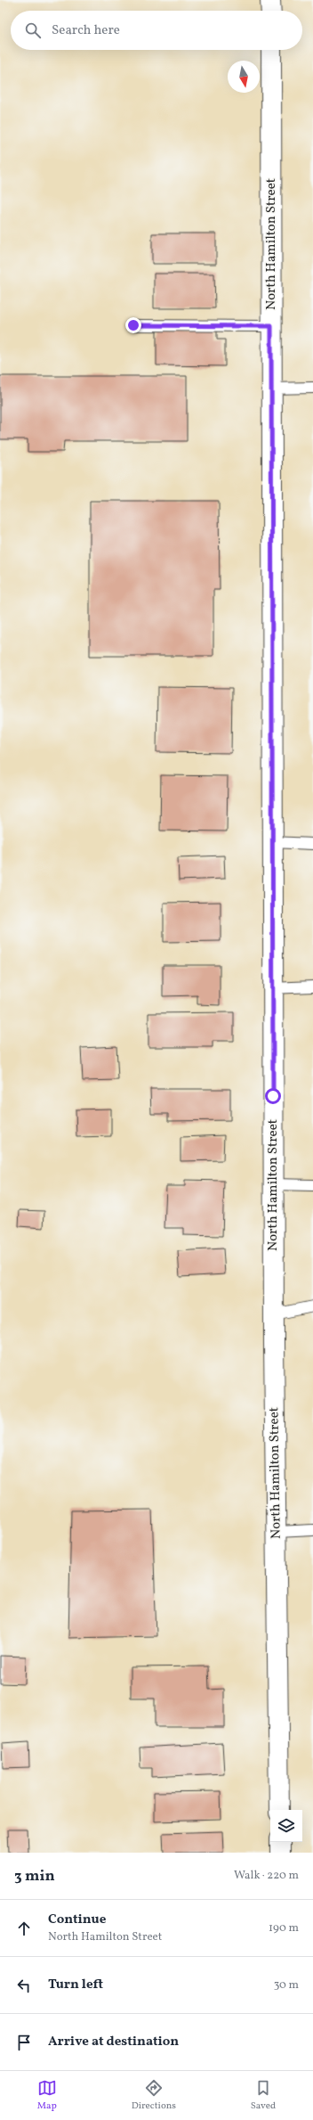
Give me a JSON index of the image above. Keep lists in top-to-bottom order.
{
  "streets": {
    "street": ["North Hamilton Street"]
  },
  "north": "bottom",
  "page": {
    "search": "Search here",
    "heading": ["3 min", "Walk · 220 m"],
    "list": [
      ["Continue", "North Hamilton Street", "190 m"],
      ["Turn left", "30 m"],
      "Arrive at destination"
    ],
    "nav": ["Map", "Directions", "Saved"]
  }
}
